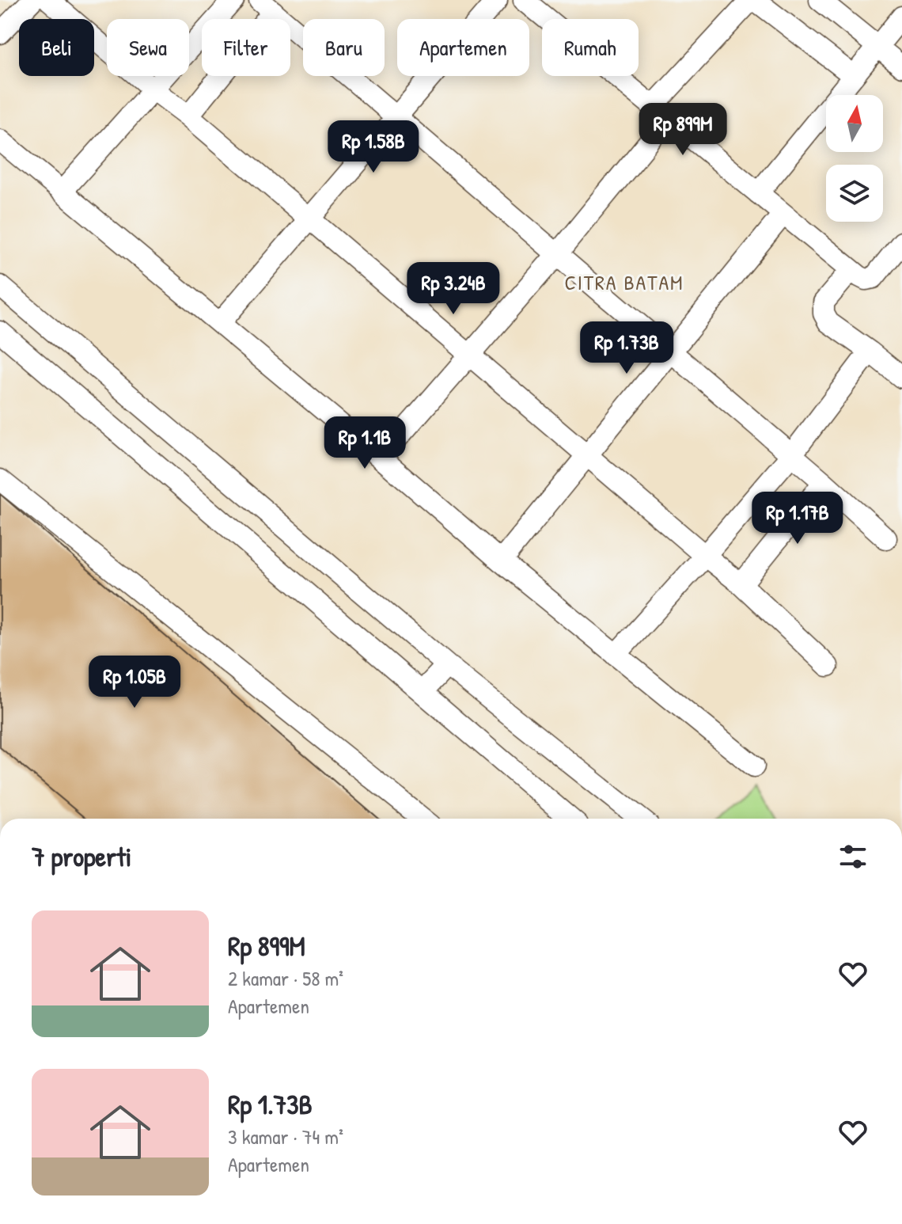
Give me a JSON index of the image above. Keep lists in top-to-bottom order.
{
  "districts": ["CITRA BATAM"],
  "north": "top",
  "page": {
    "chip": [
      "Beli",
      "Sewa",
      "Filter",
      "Baru",
      "Apartemen",
      "Rumah"
    ],
    "price": [
      "Rp 899M",
      "Rp 1.58B",
      "Rp 3.24B",
      "Rp 1.73B",
      "Rp 1.1B",
      "Rp 1.17B",
      "Rp 1.05B"
    ],
    "heading": "7 properti",
    "list": [
      {
        "name": "Rp 899M",
        "note": "2 kamar · 58 m² · Apartemen"
      },
      {
        "name": "Rp 1.73B",
        "note": "3 kamar · 74 m² · Apartemen"
      }
    ]
  }
}
